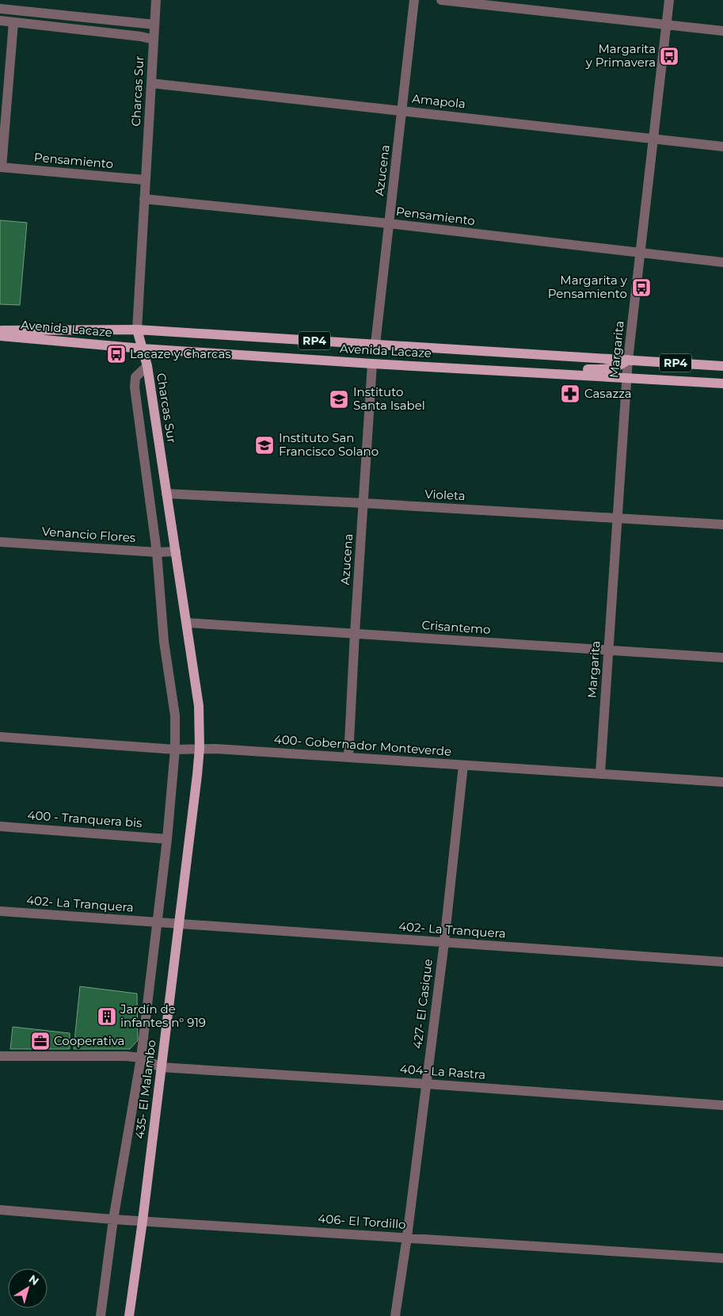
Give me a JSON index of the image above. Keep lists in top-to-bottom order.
{
  "streets": {
    "main road": [
      "Charcas Sur",
      "Avenida Lacaze",
      "RP4",
      "435- El Malambo"
    ],
    "street": [
      "Amapola",
      "Pensamiento",
      "Azucena",
      "Margarita",
      "Violeta",
      "Venancio Flores",
      "Crisantemo",
      "400- Gobernador Monteverde",
      "400 - Tranquera bis",
      "402- La Tranquera",
      "427- El Casique",
      "404- La Rastra",
      "406- El Tordillo"
    ]
  },
  "crossings": [
    ["Charcas Sur", "Amapola"],
    ["Charcas Sur", "Pensamiento"],
    ["Charcas Sur", "Avenida Lacaze"],
    ["Charcas Sur", "Violeta"],
    ["Charcas Sur", "Venancio Flores"],
    ["Charcas Sur", "Crisantemo"],
    ["Charcas Sur", "400- Gobernador Monteverde"],
    ["Charcas Sur", "435- El Malambo"],
    ["Amapola", "Azucena"],
    ["Amapola", "Margarita"],
    ["Pensamiento", "Azucena"],
    ["Pensamiento", "Margarita"],
    ["Azucena", "Avenida Lacaze"],
    ["Azucena", "Violeta"],
    ["Azucena", "Crisantemo"],
    ["Azucena", "400- Gobernador Monteverde"],
    ["Avenida Lacaze", "Margarita"],
    ["Margarita", "Violeta"],
    ["Margarita", "Crisantemo"],
    ["Margarita", "400- Gobernador Monteverde"],
    ["400- Gobernador Monteverde", "427- El Casique"],
    ["400- Gobernador Monteverde", "435- El Malambo"],
    ["402- La Tranquera", "427- El Casique"],
    ["402- La Tranquera", "435- El Malambo"],
    ["427- El Casique", "404- La Rastra"],
    ["427- El Casique", "406- El Tordillo"],
    ["404- La Rastra", "435- El Malambo"],
    ["435- El Malambo", "406- El Tordillo"]
  ],
  "places": {
    "bus stop": ["Margarita y Primavera", "Margarita y Pensamiento", "Lacaze y Charcas"],
    "pharmacy": ["Casazza"],
    "school or university": ["Instituto Santa Isabel", "Instituto San Francisco Solano"],
    "building": ["Jardín de infantes n° 919"],
    "office": ["Cooperativa"]
  },
  "north": "top right"
}
